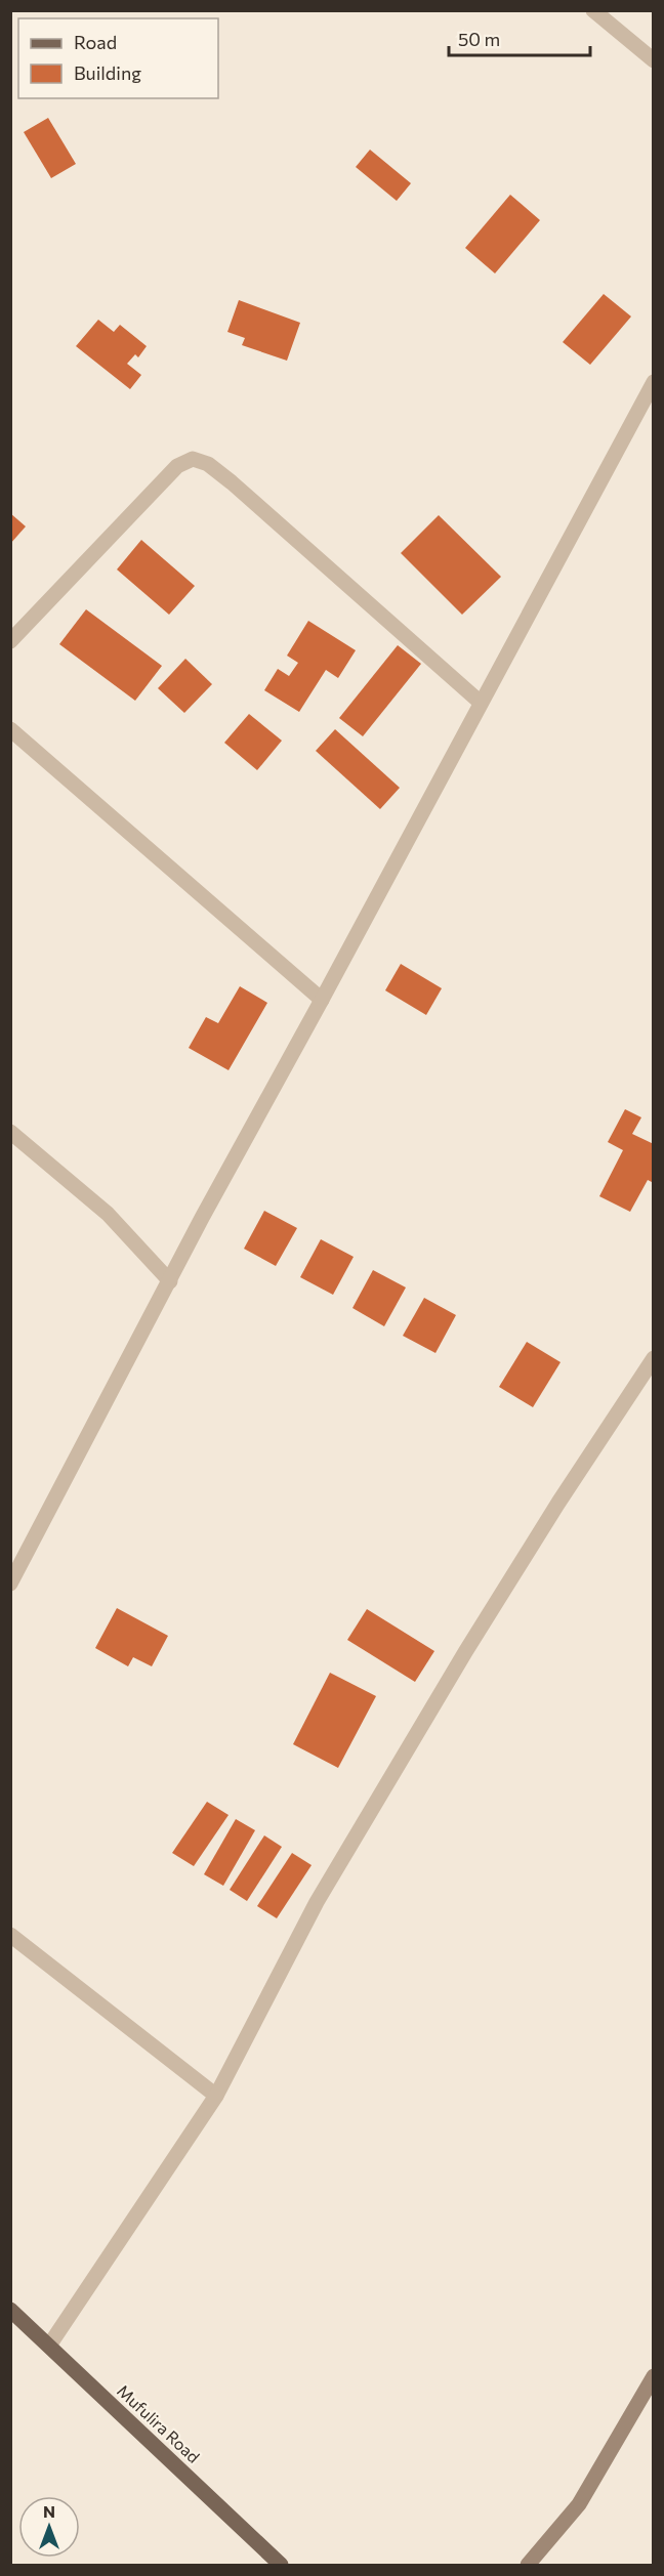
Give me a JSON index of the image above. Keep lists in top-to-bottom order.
{
  "streets": {
    "main road": ["Mufulira Road"]
  },
  "legend": ["Road", "Building"],
  "scale_bar": "50 m",
  "north": "top"
}
